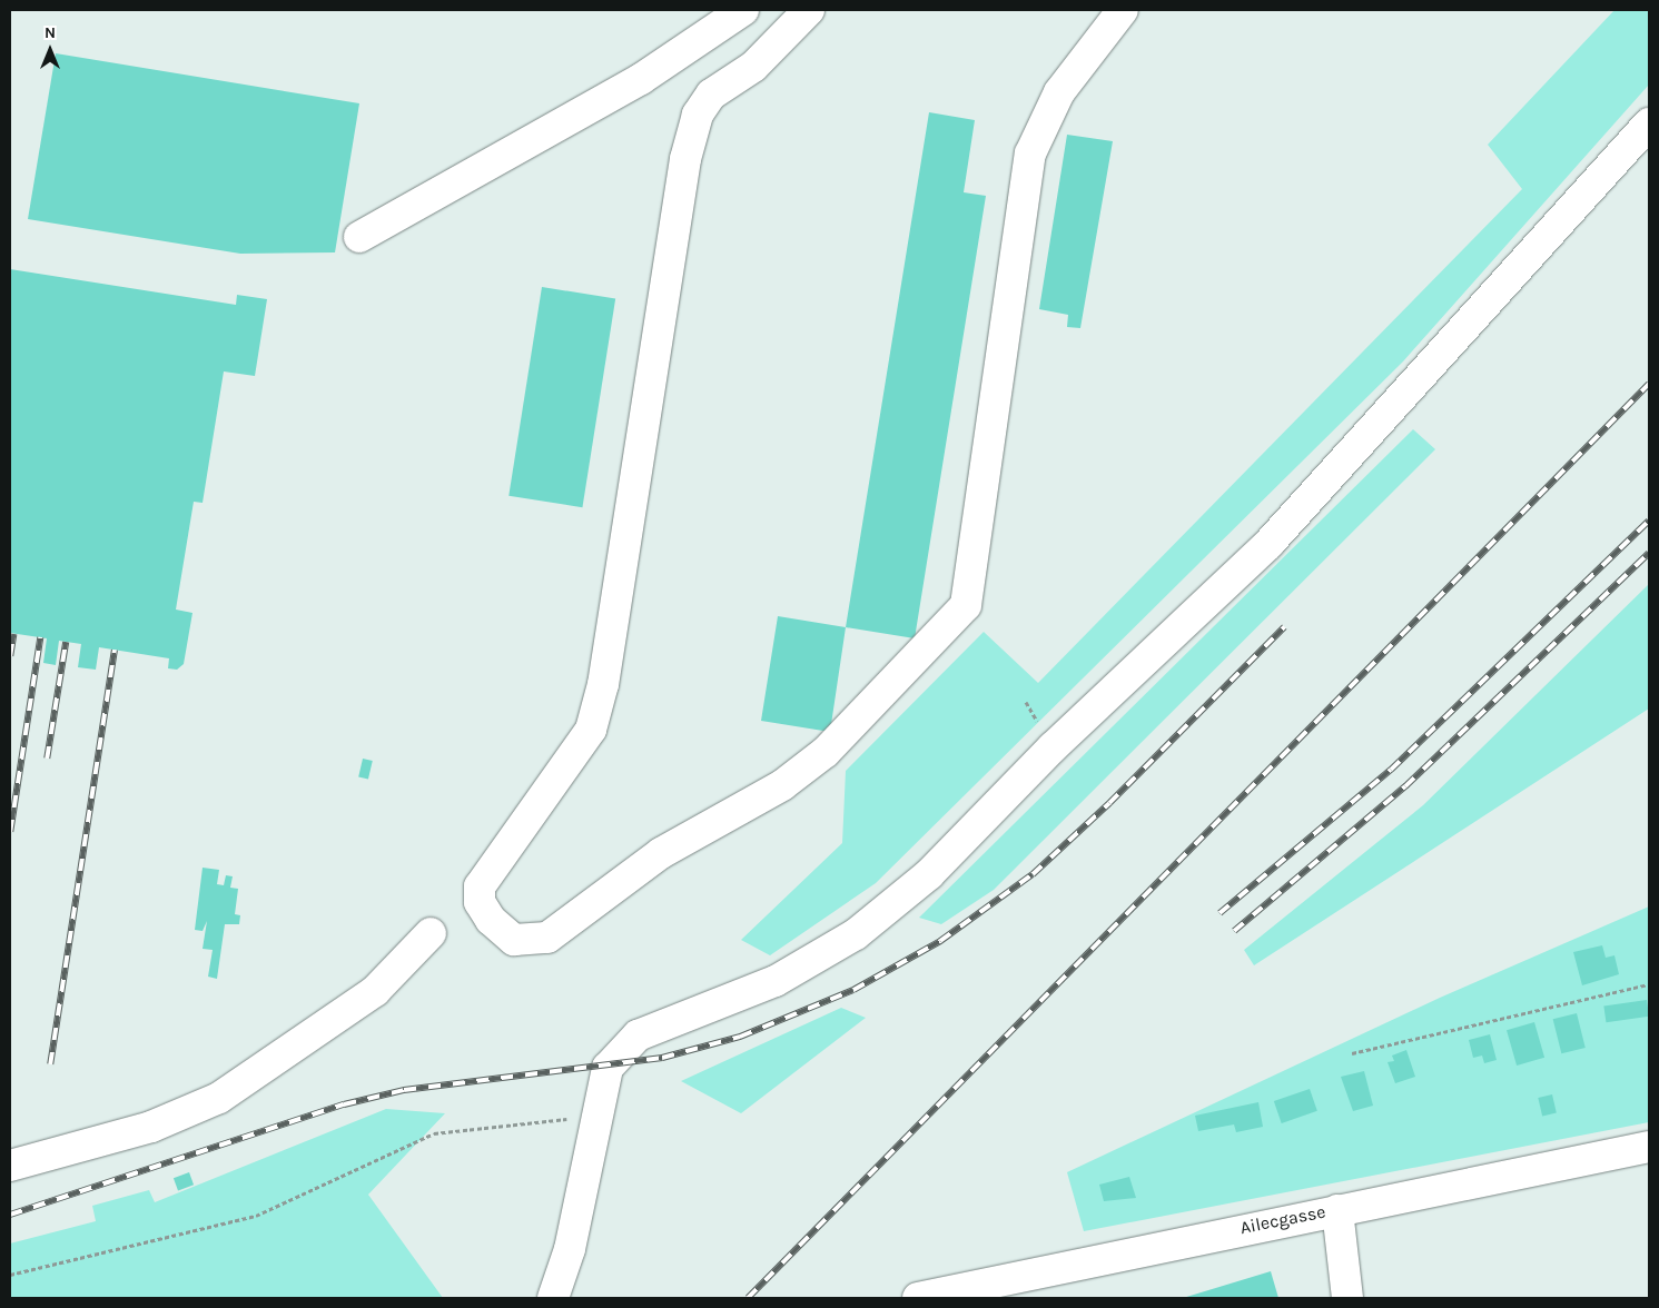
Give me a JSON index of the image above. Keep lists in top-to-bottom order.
{
  "streets": {
    "street": ["Ailecgasse"]
  },
  "north": "top"
}
